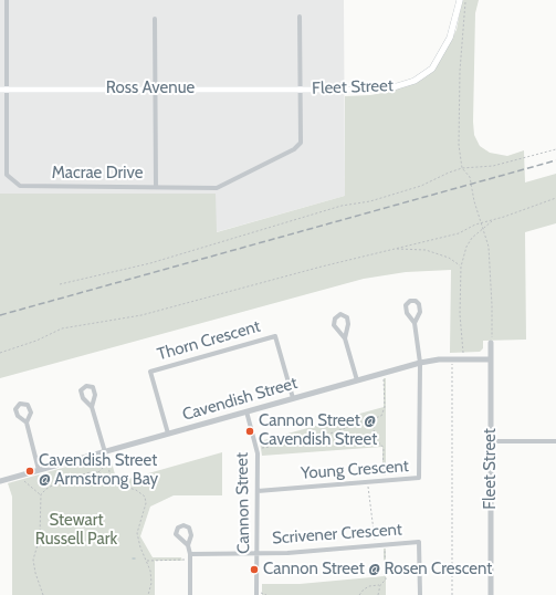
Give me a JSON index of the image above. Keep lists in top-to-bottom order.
{
  "streets": {
    "main road": ["Fleet Street", "Ross Avenue"],
    "street": [
      "Macrae Drive",
      "Thorn Crescent",
      "Cavendish Street",
      "Young Crescent",
      "Cannon Street",
      "Scrivener Crescent"
    ]
  },
  "crossings": [
    ["Fleet Street", "Ross Avenue"],
    ["Fleet Street", "Macrae Drive"],
    ["Fleet Street", "Cavendish Street"],
    ["Ross Avenue", "Macrae Drive"],
    ["Thorn Crescent", "Cavendish Street"],
    ["Cavendish Street", "Young Crescent"],
    ["Cavendish Street", "Cannon Street"],
    ["Young Crescent", "Cannon Street"],
    ["Cannon Street", "Scrivener Crescent"]
  ],
  "parks": ["Stewart Russell Park"],
  "places": ["Cannon Street @ Cavendish Street", "Cavendish Street @ Armstrong Bay", "Cannon Street @ Rosen Crescent"]
}
